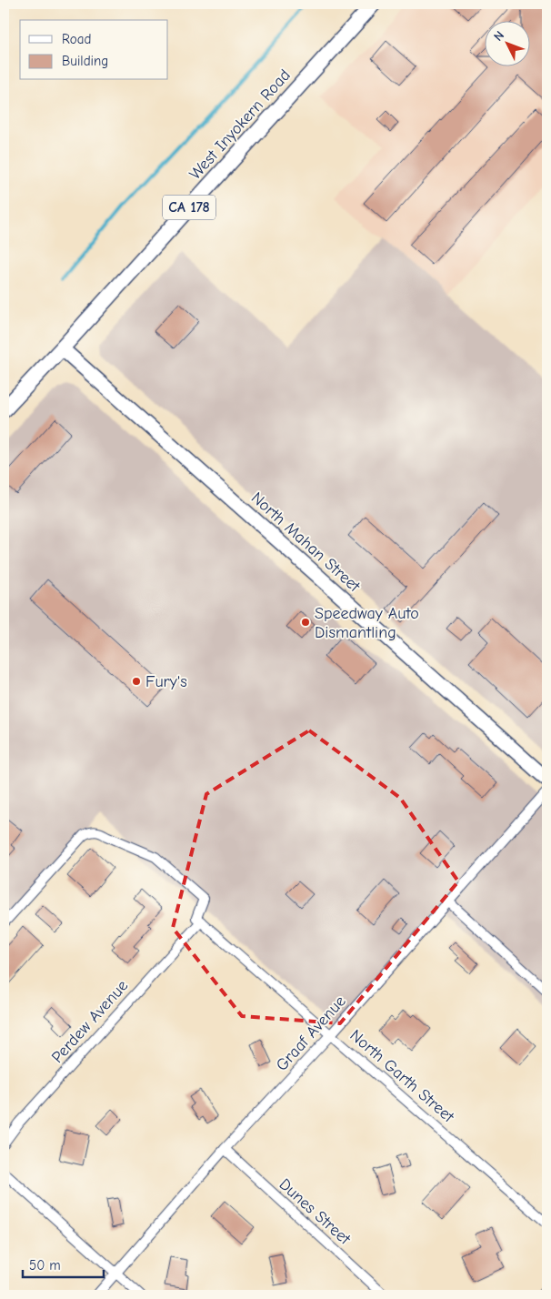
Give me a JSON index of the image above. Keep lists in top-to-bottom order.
{
  "streets": {
    "main road": ["West Inyokern Road", "CA 178"],
    "street": [
      "North Mahan Street",
      "Perdew Avenue",
      "Graaf Avenue",
      "North Garth Street",
      "Dunes Street"
    ]
  },
  "crossings": [
    ["West Inyokern Road", "North Mahan Street"],
    ["Perdew Avenue", "North Garth Street"],
    ["Graaf Avenue", "North Garth Street"],
    ["Graaf Avenue", "Dunes Street"]
  ],
  "places": ["Speedway Auto Dismantling", "Fury's"],
  "legend": ["Road", "Building"],
  "scale_bar": "50 m",
  "north": "top left"
}
